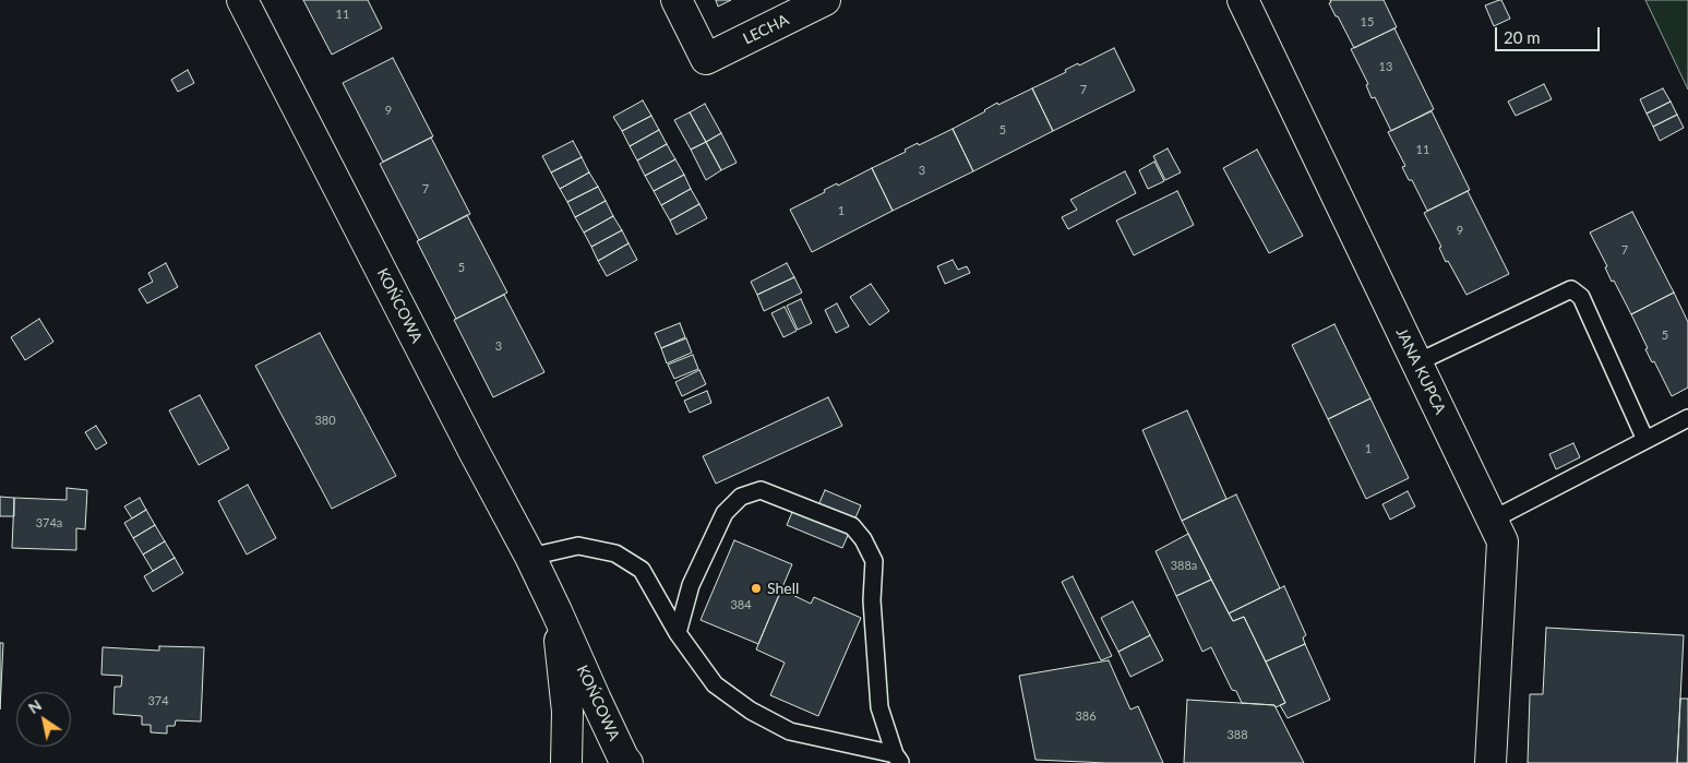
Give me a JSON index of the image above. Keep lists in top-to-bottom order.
{
  "streets": {
    "street": ["LECHA", "KOŃCOWA", "JANA KUPCA"]
  },
  "places": ["Shell"],
  "house_numbers": [
    "11",
    "15",
    "13",
    "7",
    "9",
    "5",
    "11",
    "3",
    "7",
    "1",
    "9",
    "7",
    "5",
    "5",
    "3",
    "380",
    "1",
    "374a",
    "388a",
    "384",
    "374",
    "386",
    "388"
  ],
  "scale_bar": "20 m",
  "north": "top left"
}
